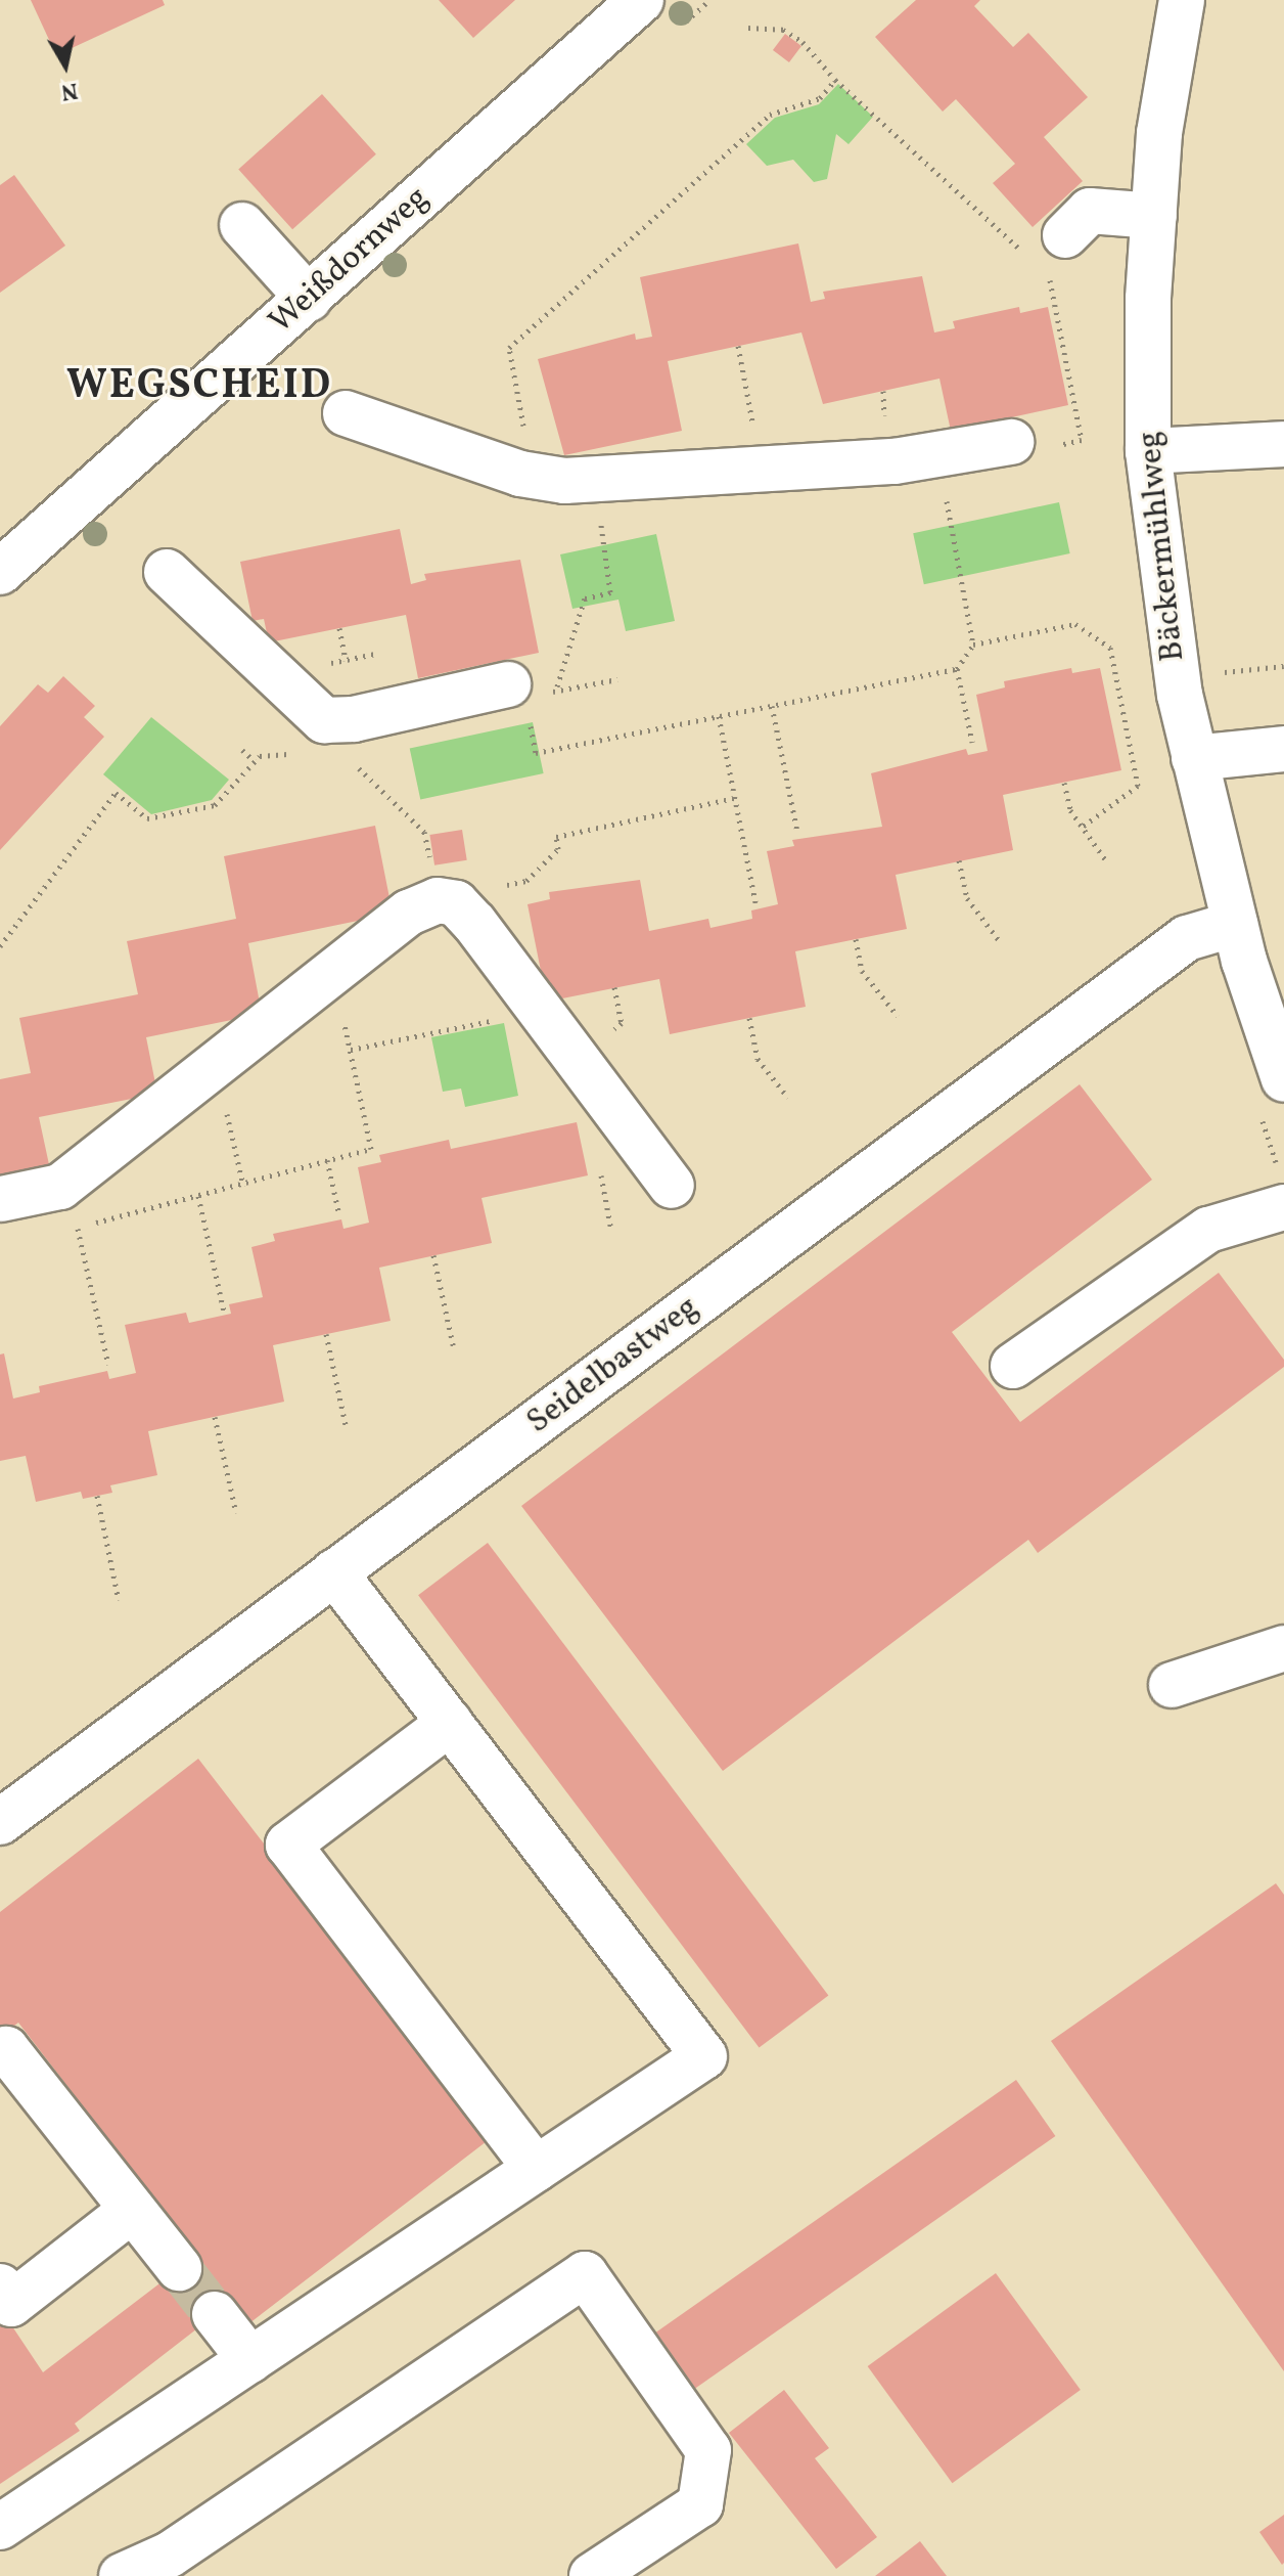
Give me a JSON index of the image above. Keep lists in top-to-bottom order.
{
  "streets": {
    "street": ["Weißdornweg", "Bäckermühlweg", "Seidelbastweg"]
  },
  "crossings": [
    ["Bäckermühlweg", "Seidelbastweg"]
  ],
  "districts": ["WEGSCHEID"],
  "north": "bottom"
}
